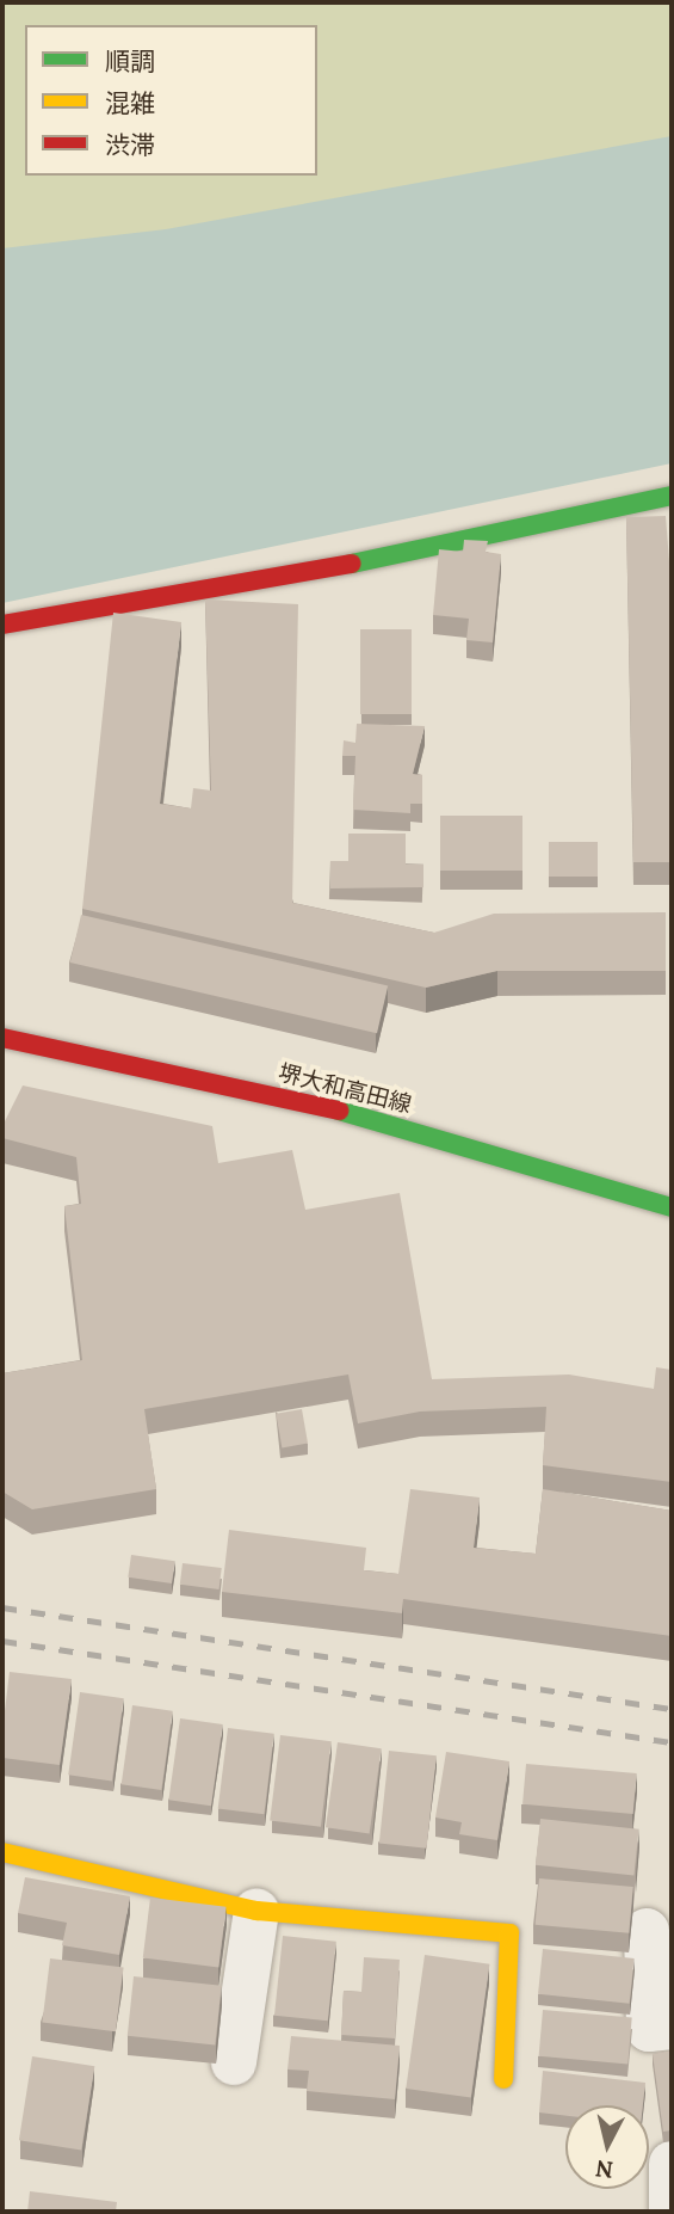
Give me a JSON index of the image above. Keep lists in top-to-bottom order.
{
  "streets": {
    "street": ["堺大和高田線"]
  },
  "legend": ["順調", "混雑", "渋滞"],
  "north": "bottom"
}
